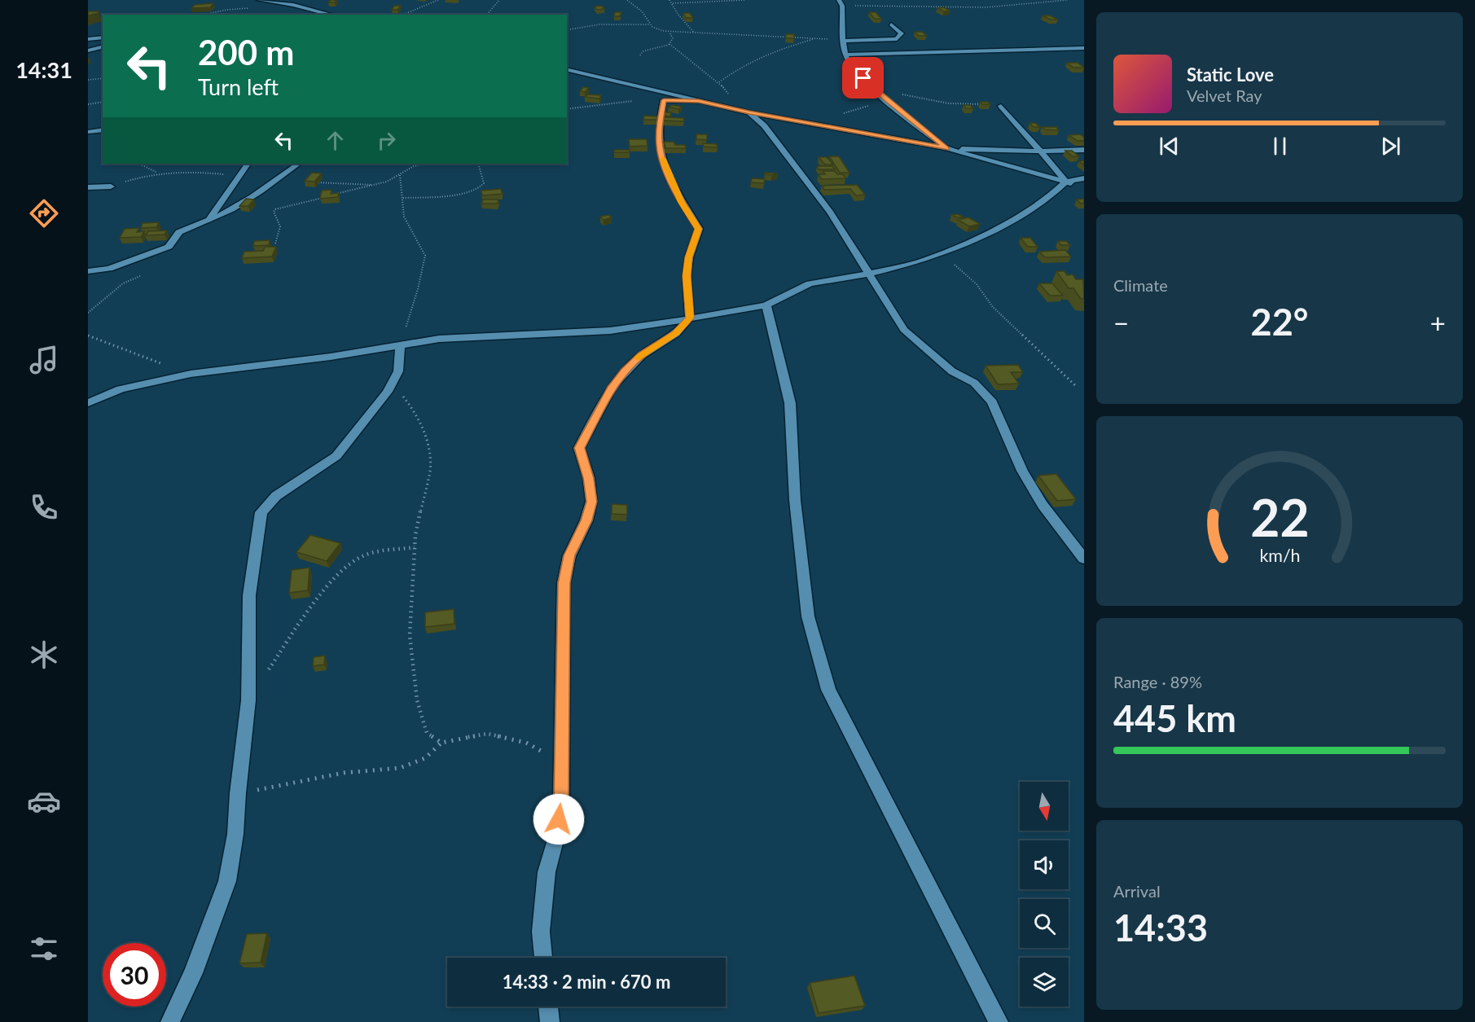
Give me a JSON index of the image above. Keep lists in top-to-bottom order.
{
  "north": "bottom",
  "page": {
    "tabs": "14:31",
    "turn": ["200 m", "Turn left"],
    "song": ["Static Love", "Velvet Ray"],
    "tile": [
      "Climate",
      ["Range · 89%", "445 km"],
      ["Arrival", "14:33"]
    ],
    "heat": ["−", "22°", "+"],
    "limit": "30",
    "trip": "14:33 · 2 min · 670 m",
    "gauge": ["22", "km/h"]
  }
}
